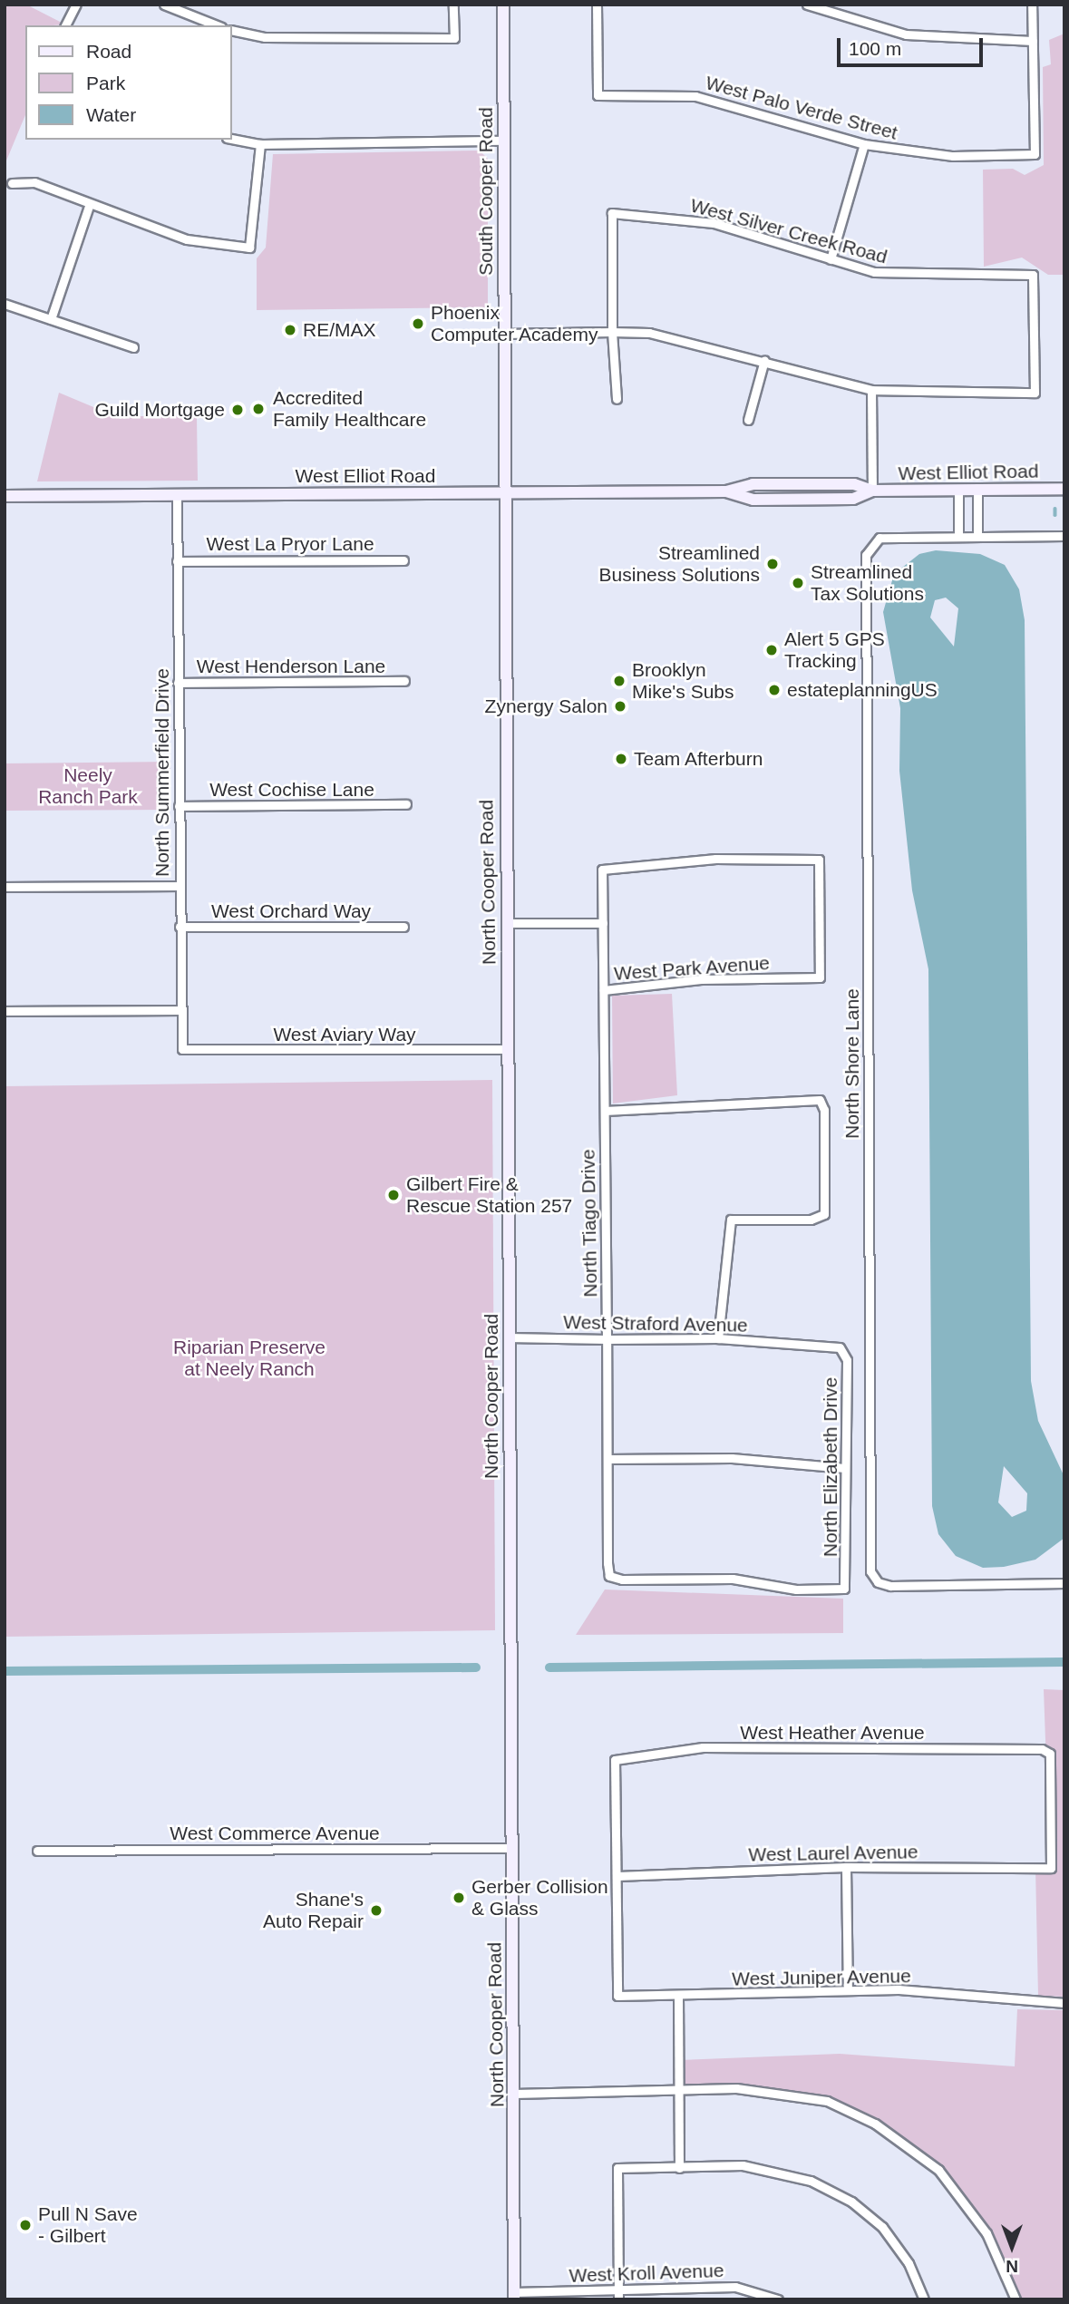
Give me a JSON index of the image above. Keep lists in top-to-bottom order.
{
  "streets": {
    "main road": ["South Cooper Road", "West Elliot Road", "North Cooper Road"],
    "street": [
      "West Palo Verde Street",
      "West Silver Creek Road",
      "West La Pryor Lane",
      "West Henderson Lane",
      "North Summerfield Drive",
      "West Cochise Lane",
      "West Orchard Way",
      "West Park Avenue",
      "West Aviary Way",
      "North Shore Lane",
      "North Tiago Drive",
      "West Straford Avenue",
      "North Elizabeth Drive",
      "West Heather Avenue",
      "West Commerce Avenue",
      "West Laurel Avenue",
      "West Juniper Avenue",
      "West Kroll Avenue"
    ]
  },
  "crossings": [
    ["South Cooper Road", "West Elliot Road"],
    ["South Cooper Road", "North Cooper Road"],
    ["West Elliot Road", "North Summerfield Drive"],
    ["West Elliot Road", "North Cooper Road"],
    ["West La Pryor Lane", "North Summerfield Drive"],
    ["West Henderson Lane", "North Summerfield Drive"],
    ["North Summerfield Drive", "West Cochise Lane"],
    ["North Summerfield Drive", "West Orchard Way"],
    ["North Summerfield Drive", "West Aviary Way"],
    ["North Cooper Road", "West Aviary Way"],
    ["North Cooper Road", "West Straford Avenue"],
    ["North Cooper Road", "West Commerce Avenue"],
    ["North Cooper Road", "West Kroll Avenue"],
    ["West Park Avenue", "North Tiago Drive"],
    ["North Tiago Drive", "West Straford Avenue"],
    ["North Tiago Drive", "North Elizabeth Drive"],
    ["West Straford Avenue", "North Elizabeth Drive"],
    ["West Heather Avenue", "West Laurel Avenue"],
    ["West Heather Avenue", "West Juniper Avenue"],
    ["West Laurel Avenue", "West Juniper Avenue"]
  ],
  "parks": ["Neely Ranch Park", "Riparian Preserve at Neely Ranch"],
  "places": [
    "Phoenix Computer Academy",
    "RE/MAX",
    "Accredited Family Healthcare",
    "Guild Mortgage",
    "Streamlined Business Solutions",
    "Streamlined Tax Solutions",
    "Alert 5 GPS Tracking",
    "Brooklyn Mike's Subs",
    "estateplanningUS",
    "Zynergy Salon",
    "Team Afterburn",
    "Gilbert Fire & Rescue Station 257",
    "Gerber Collision & Glass",
    "Shane's Auto Repair",
    "Pull N Save - Gilbert"
  ],
  "legend": ["Road", "Park", "Water"],
  "scale_bar": "100 m",
  "north": "bottom"
}
